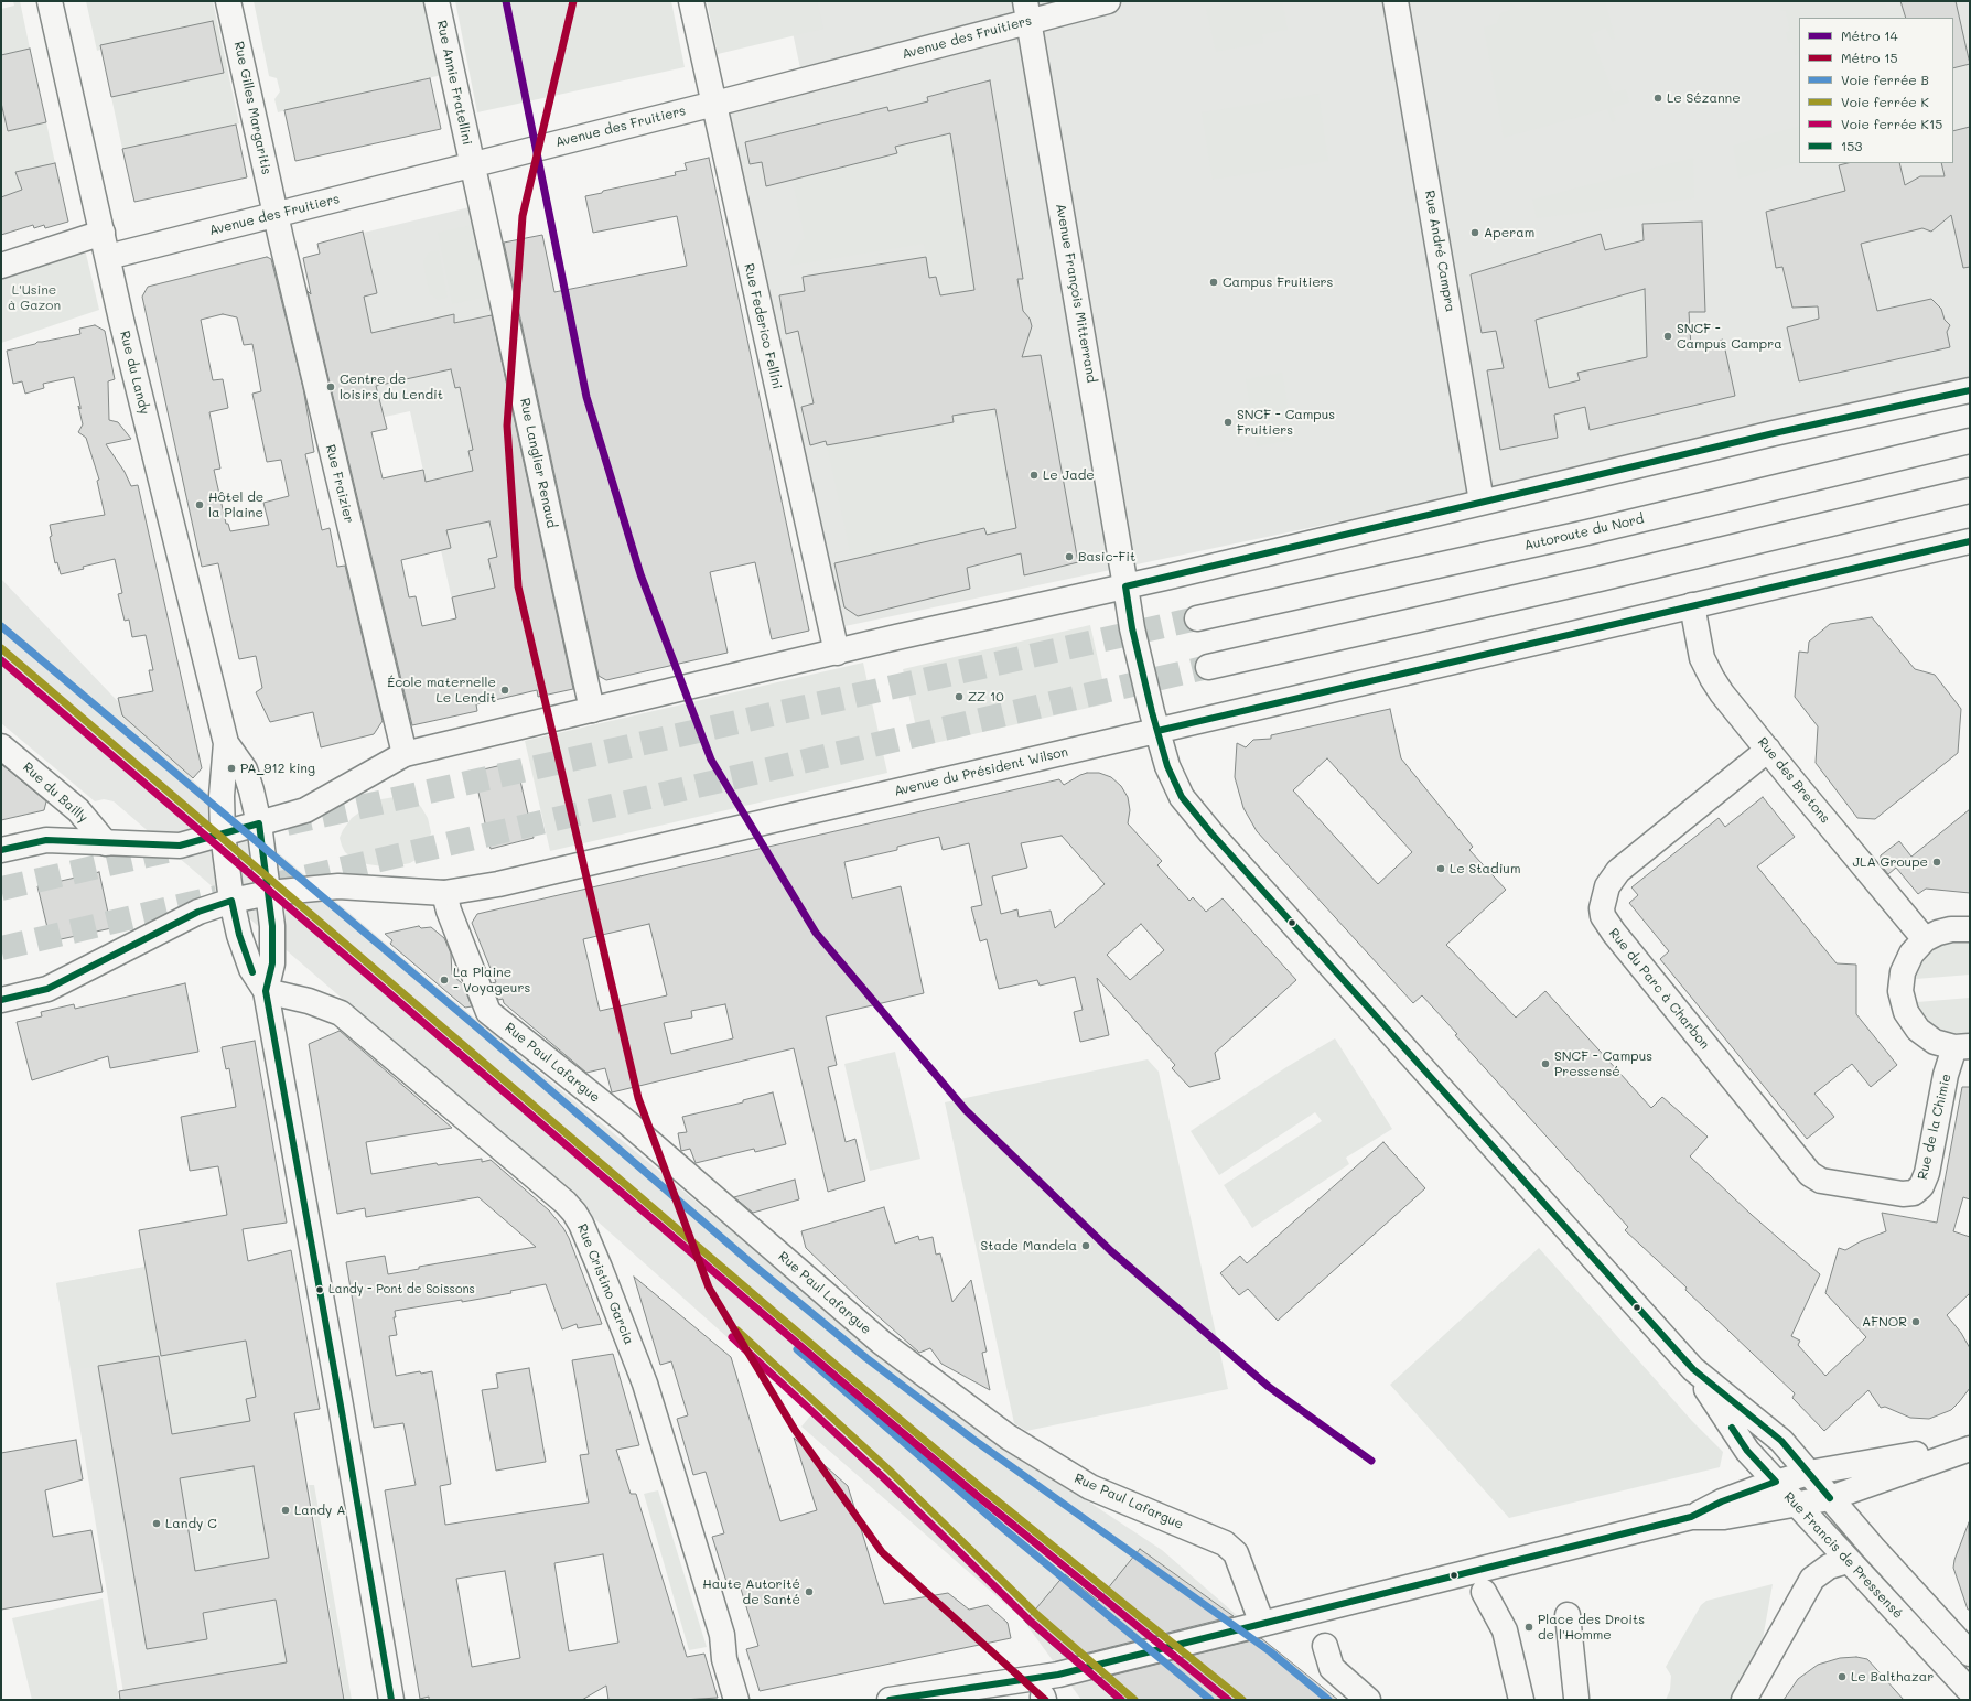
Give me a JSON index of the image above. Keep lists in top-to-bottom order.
{
  "streets": {
    "main road": [
      "Avenue des Fruitiers",
      "Rue Annie Fratellini",
      "Rue Gilles Margaritis",
      "Rue André Campra",
      "Avenue François Mitterrand",
      "Rue Federico Fellini",
      "Rue du Landy",
      "Rue Langlier Renaud",
      "Rue Fraizier",
      "Autoroute du Nord",
      "Avenue du Président Wilson",
      "Rue des Bretons",
      "Rue du Bailly",
      "Rue du Parc à Charbon",
      "Rue Paul Lafargue",
      "Rue de la Chimie",
      "Rue Cristino Garcia",
      "Rue Francis de Pressensé"
    ]
  },
  "crossings": [
    ["Avenue des Fruitiers", "Rue Annie Fratellini"],
    ["Avenue des Fruitiers", "Rue Gilles Margaritis"],
    ["Avenue des Fruitiers", "Avenue François Mitterrand"],
    ["Avenue des Fruitiers", "Rue Federico Fellini"],
    ["Avenue des Fruitiers", "Rue du Landy"],
    ["Avenue des Fruitiers", "Rue Langlier Renaud"],
    ["Avenue des Fruitiers", "Rue Fraizier"],
    ["Rue Annie Fratellini", "Rue Langlier Renaud"],
    ["Rue Gilles Margaritis", "Rue Fraizier"],
    ["Avenue François Mitterrand", "Rue Francis de Pressensé"],
    ["Rue du Landy", "Avenue du Président Wilson"],
    ["Rue du Landy", "Rue Cristino Garcia"],
    ["Avenue du Président Wilson", "Rue des Bretons"],
    ["Avenue du Président Wilson", "Rue Paul Lafargue"],
    ["Avenue du Président Wilson", "Rue Francis de Pressensé"],
    ["Rue des Bretons", "Rue du Parc à Charbon"],
    ["Rue du Parc à Charbon", "Rue de la Chimie"]
  ],
  "parks": ["L'Usine à Gazon"],
  "places": [
    "Le Sézanne",
    "Aperam",
    "Campus Fruitiers",
    "SNCF - Campus Campra",
    "Centre de loisirs du Lendit",
    "SNCF - Campus Fruitiers",
    "Le Jade",
    "Hôtel de la Plaine",
    "Basic-Fit",
    "École maternelle Le Lendit",
    "ZZ 10",
    "PA_912 king",
    "JLA Groupe",
    "Le Stadium",
    "La Plaine - Voyageurs",
    "SNCF - Campus Pressensé",
    "Stade Mandela",
    "Landy - Pont de Soissons",
    "AFNOR",
    "Landy A",
    "Landy C",
    "Haute Autorité de Santé",
    "Place des Droits de l'Homme",
    "Le Balthazar"
  ],
  "lines": [
    "metro line 14",
    "metro line 15",
    "transit line 153",
    "rail line B",
    "rail line K",
    "rail line K15"
  ],
  "legend": [
    "Métro 14",
    "Métro 15",
    "Voie ferrée B",
    "Voie ferrée K",
    "Voie ferrée K15",
    "153"
  ]
}
